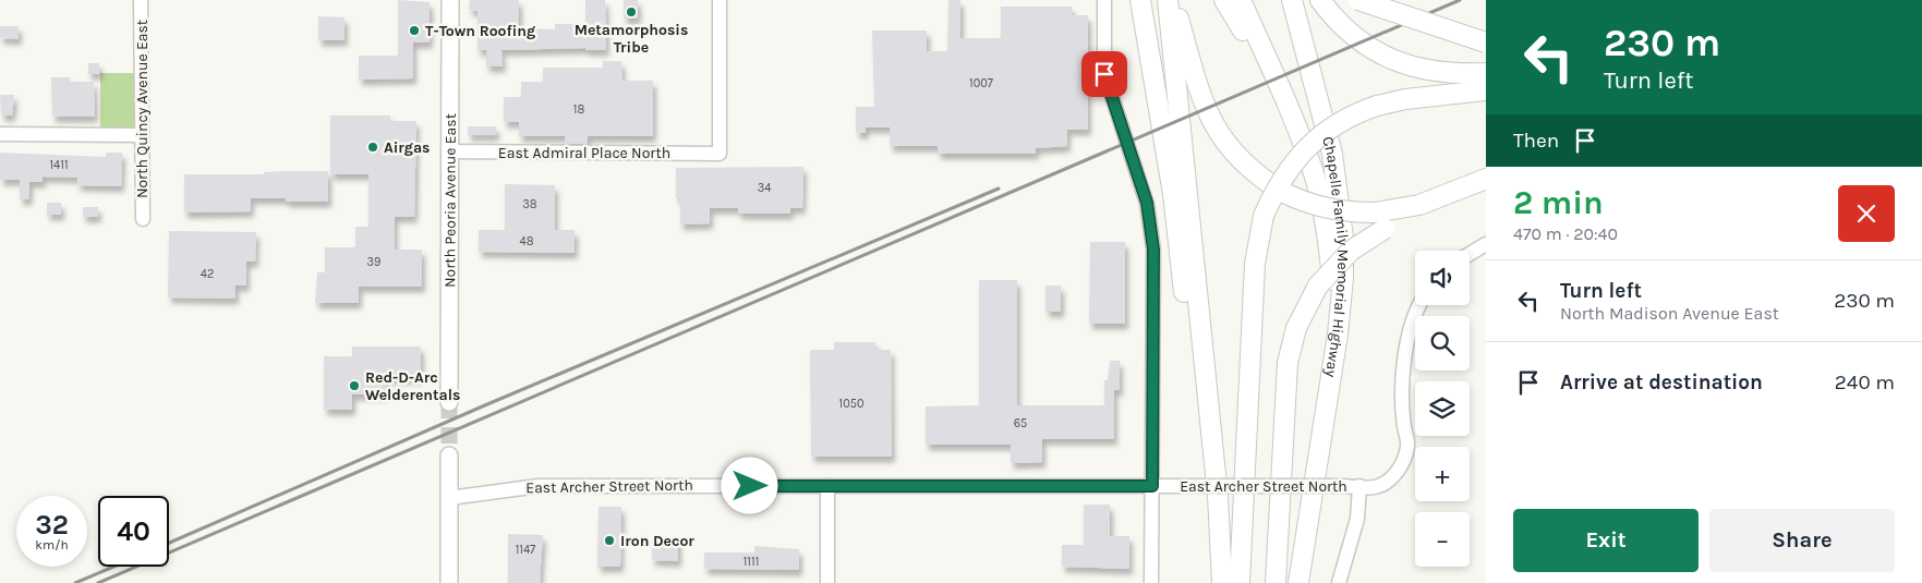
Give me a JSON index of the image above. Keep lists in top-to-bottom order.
{
  "streets": {
    "highway": ["Chapelle Family Memorial Highway"],
    "main road": ["North Peoria Avenue East"],
    "street": ["North Quincy Avenue East", "East Admiral Place North", "East Archer Street North"]
  },
  "crossings": [
    ["East Admiral Place North", "North Peoria Avenue East"]
  ],
  "places": [
    "Metamorphosis Tribe",
    "T-Town Roofing",
    "Airgas",
    "Red-D-Arc Welderentals",
    "Iron Decor"
  ],
  "house_numbers": [
    "1007",
    "18",
    "1411",
    "34",
    "38",
    "48",
    "39",
    "42",
    "1050",
    "65",
    "1147",
    "1111"
  ],
  "page": {
    "turn": ["230 m", "Turn left"],
    "then": "Then",
    "heading": ["2 min", "470 m · 20:40"],
    "map_buttons": ["+", "−"],
    "list": [
      {
        "name": "Turn left",
        "note": "North Madison Avenue East",
        "value": "230 m"
      },
      {
        "name": "Arrive at destination",
        "value": "240 m"
      }
    ],
    "speed": "32 km/h",
    "limit": "40",
    "buttons": ["Exit", "Share"]
  }
}
